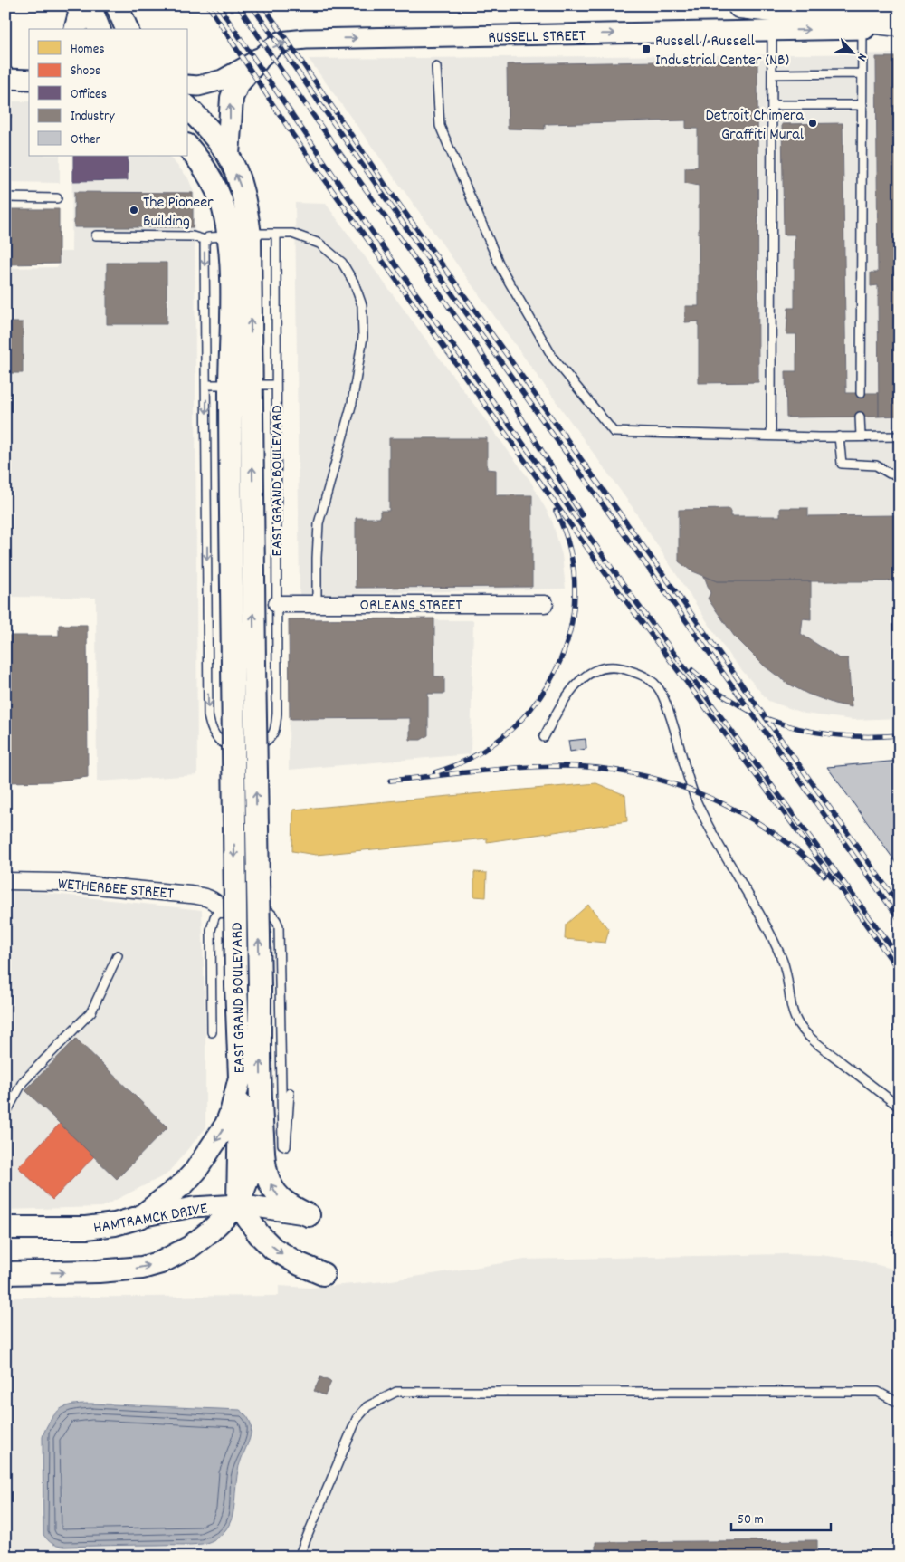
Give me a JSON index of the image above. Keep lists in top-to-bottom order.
{
  "streets": {
    "main road": ["EAST GRAND BOULEVARD", "HAMTRAMCK DRIVE"],
    "street": ["RUSSELL STREET", "ORLEANS STREET", "WETHERBEE STREET"]
  },
  "crossings": [
    ["EAST GRAND BOULEVARD", "ORLEANS STREET"],
    ["EAST GRAND BOULEVARD", "WETHERBEE STREET"],
    ["EAST GRAND BOULEVARD", "HAMTRAMCK DRIVE"]
  ],
  "one_way": ["RUSSELL STREET"],
  "places": {
    "transit": ["Russell / Russell Industrial Center (NB)"],
    "other": ["Detroit Chimera Graffiti Mural", "The Pioneer Building"]
  },
  "legend": [
    "Homes",
    "Shops",
    "Offices",
    "Industry",
    "Other"
  ],
  "scale_bar": "50 m",
  "north": "bottom right"
}
